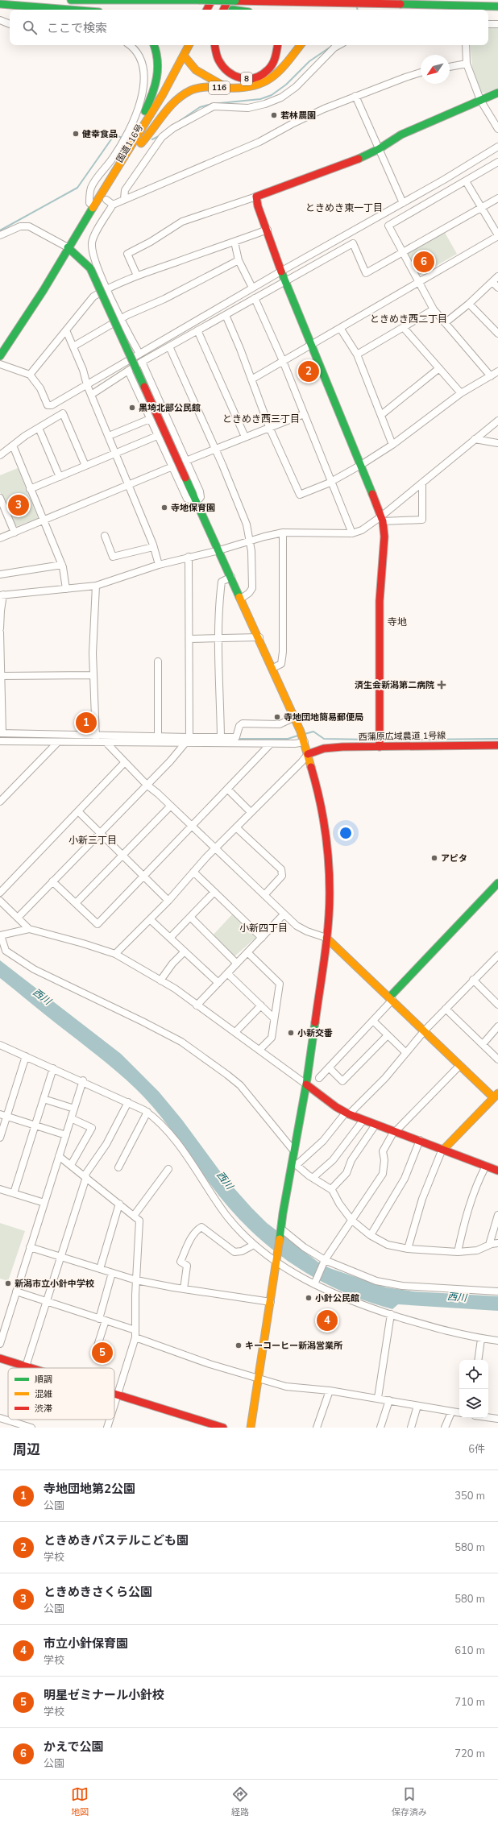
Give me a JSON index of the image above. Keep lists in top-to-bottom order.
{
  "streets": {
    "main road": [
      "8",
      "116",
      "国道116号",
      "西蒲原広域農道 1号線"
    ]
  },
  "crossings": [
    ["116", "国道116号"]
  ],
  "districts": [
    "ときめき東一丁目",
    "ときめき西二丁目",
    "ときめき西三丁目",
    "寺地",
    "小新三丁目",
    "小新四丁目"
  ],
  "water": ["西川"],
  "places": {
    "other": [
      "若林農園",
      "健幸食品",
      "黒埼北部公民館",
      "寺地保育園",
      "寺地団地簡易郵便局",
      "アピタ",
      "小新交番",
      "新潟市立小針中学校",
      "小針公民館",
      "キーコーヒー新潟営業所"
    ],
    "health": ["済生会新潟第二病院"]
  },
  "legend": ["順調", "混雑", "渋滞"],
  "north": "bottom left",
  "page": {
    "search": "ここで検索",
    "pins": [
      "6",
      "2",
      "3",
      "1",
      "4",
      "5"
    ],
    "heading": ["周辺", "6件"],
    "list": [
      {
        "mark": "1",
        "name": "寺地団地第2公園",
        "note": "公園",
        "value": "350 m"
      },
      {
        "mark": "2",
        "name": "ときめきパステルこども園",
        "note": "学校",
        "value": "580 m"
      },
      {
        "mark": "3",
        "name": "ときめきさくら公園",
        "note": "公園",
        "value": "580 m"
      },
      {
        "mark": "4",
        "name": "市立小針保育園",
        "note": "学校",
        "value": "610 m"
      },
      {
        "mark": "5",
        "name": "明星ゼミナール小針校",
        "note": "学校",
        "value": "710 m"
      },
      {
        "mark": "6",
        "name": "かえで公園",
        "note": "公園",
        "value": "720 m"
      }
    ],
    "nav": ["地図", "経路", "保存済み"]
  }
}
